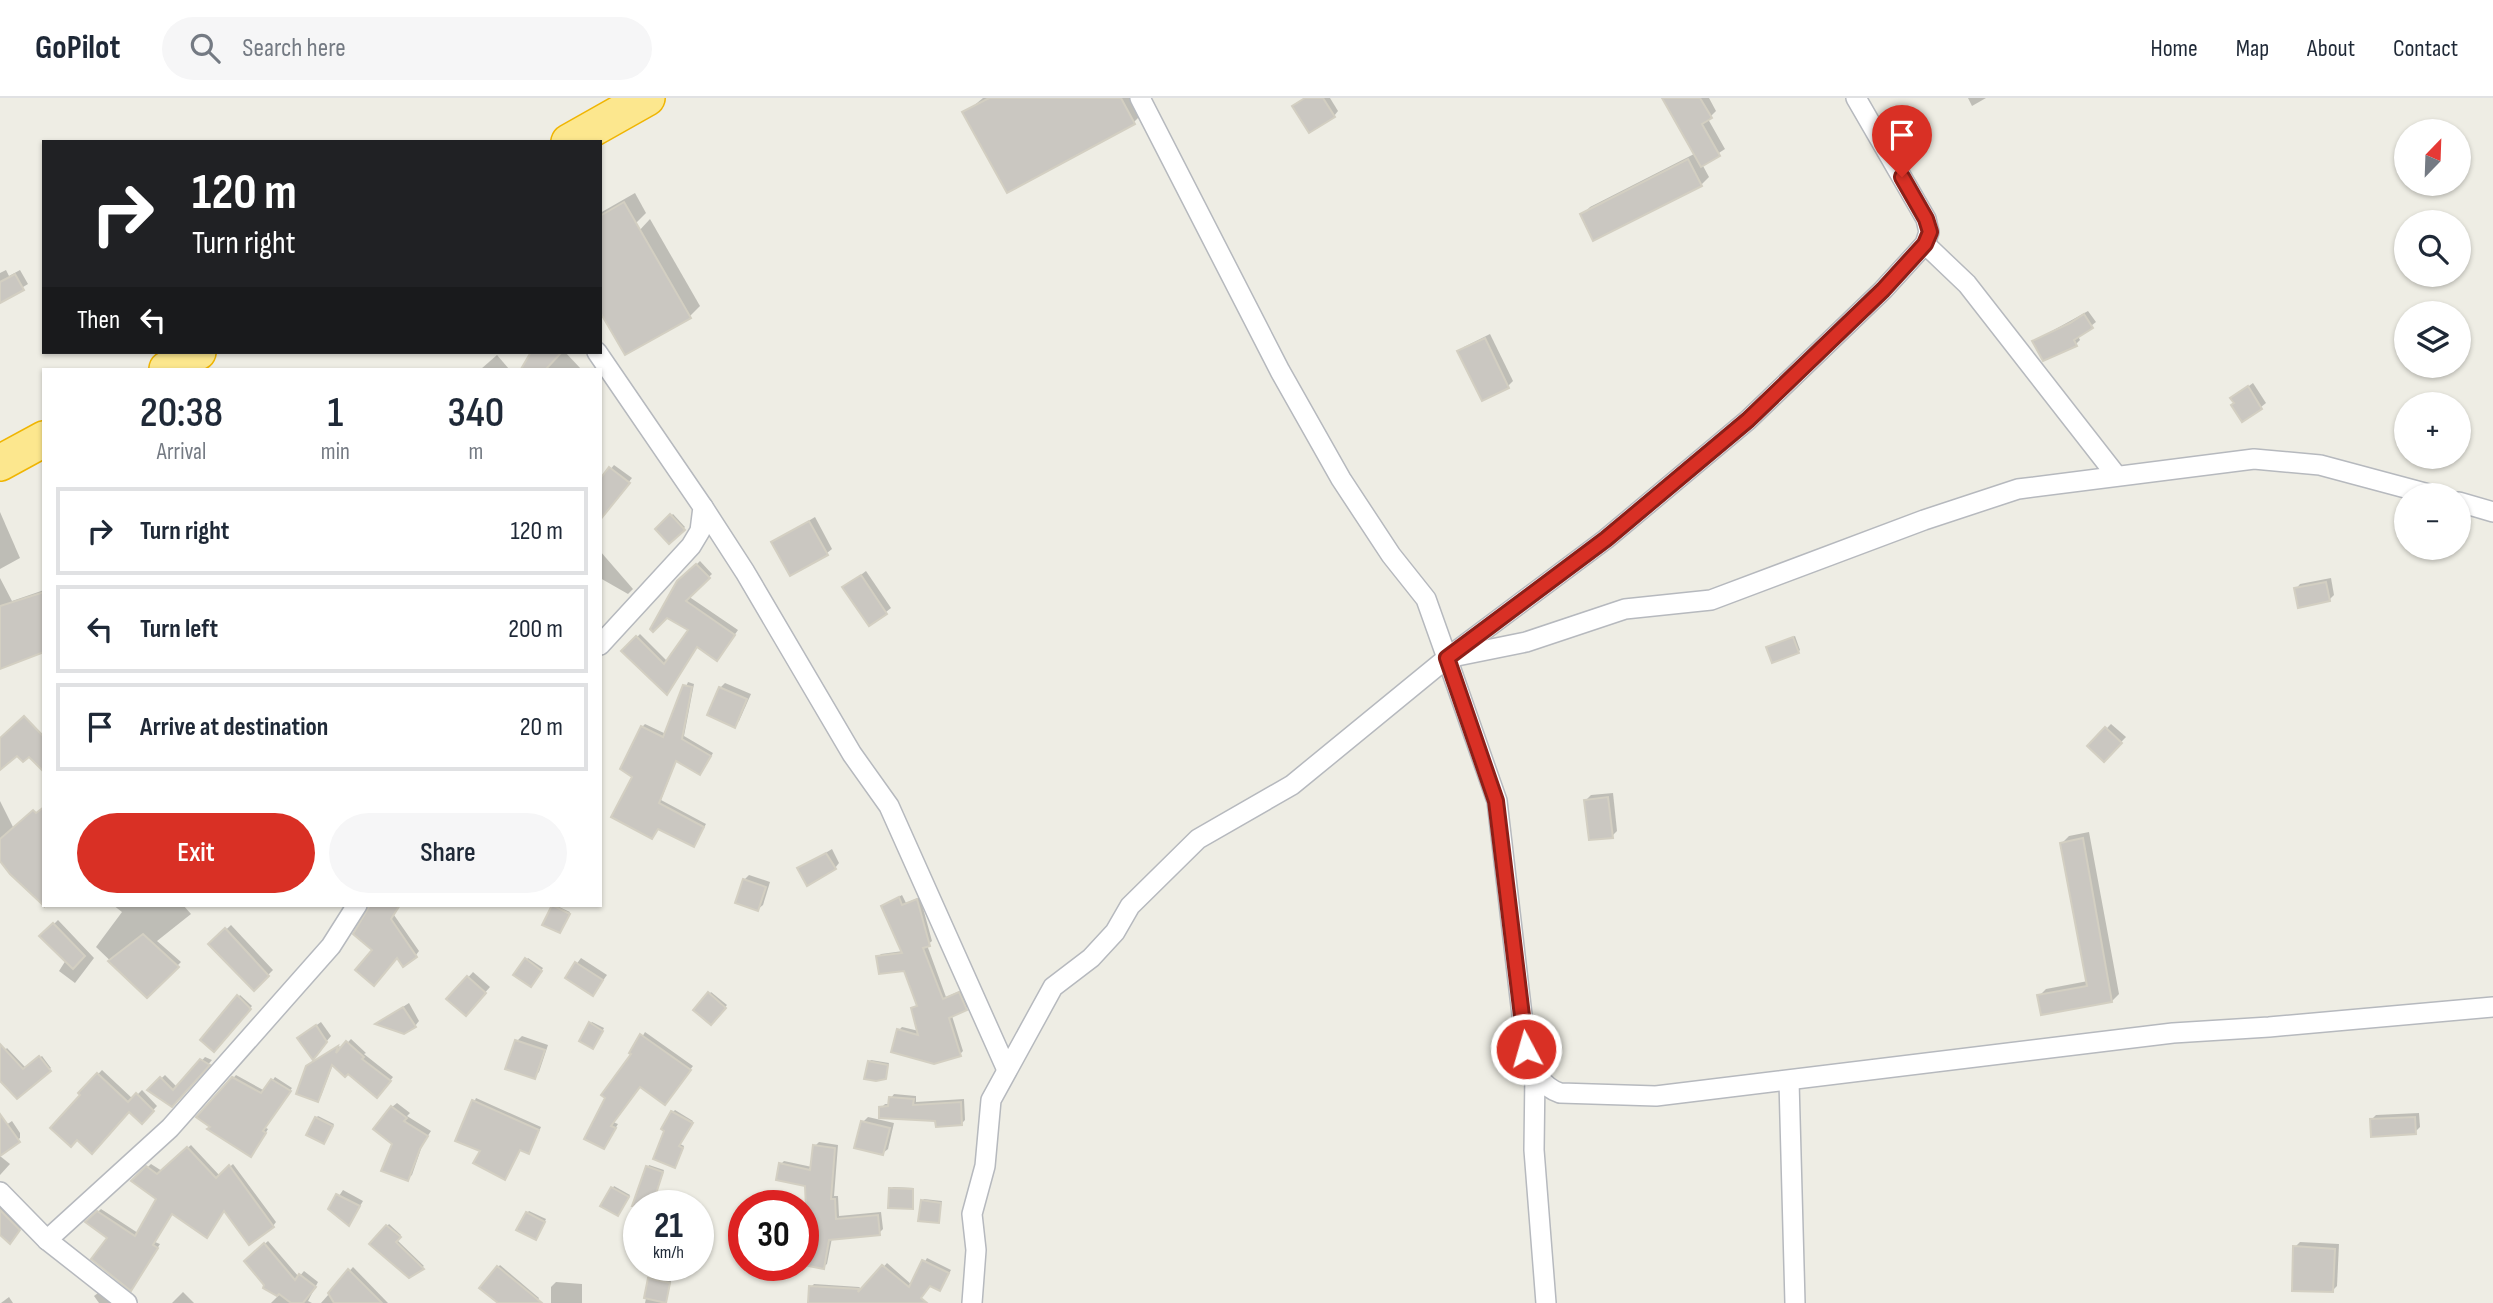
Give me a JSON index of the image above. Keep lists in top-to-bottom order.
{
  "north": "top right",
  "page": {
    "header": "GoPilot",
    "search": "Search here",
    "nav": [
      "Home",
      "Map",
      "About",
      "Contact"
    ],
    "map_buttons": ["+", "−"],
    "turn": ["120 m", "Turn right"],
    "then": "Then",
    "eta": [
      "20:38",
      "Arrival",
      "1",
      "min",
      "340",
      "m"
    ],
    "list": [
      {
        "name": "Turn right",
        "value": "120 m"
      },
      {
        "name": "Turn left",
        "value": "200 m"
      },
      {
        "name": "Arrive at destination",
        "value": "20 m"
      }
    ],
    "buttons": ["Exit", "Share"],
    "speed": "21 km/h",
    "limit": "30"
  }
}
